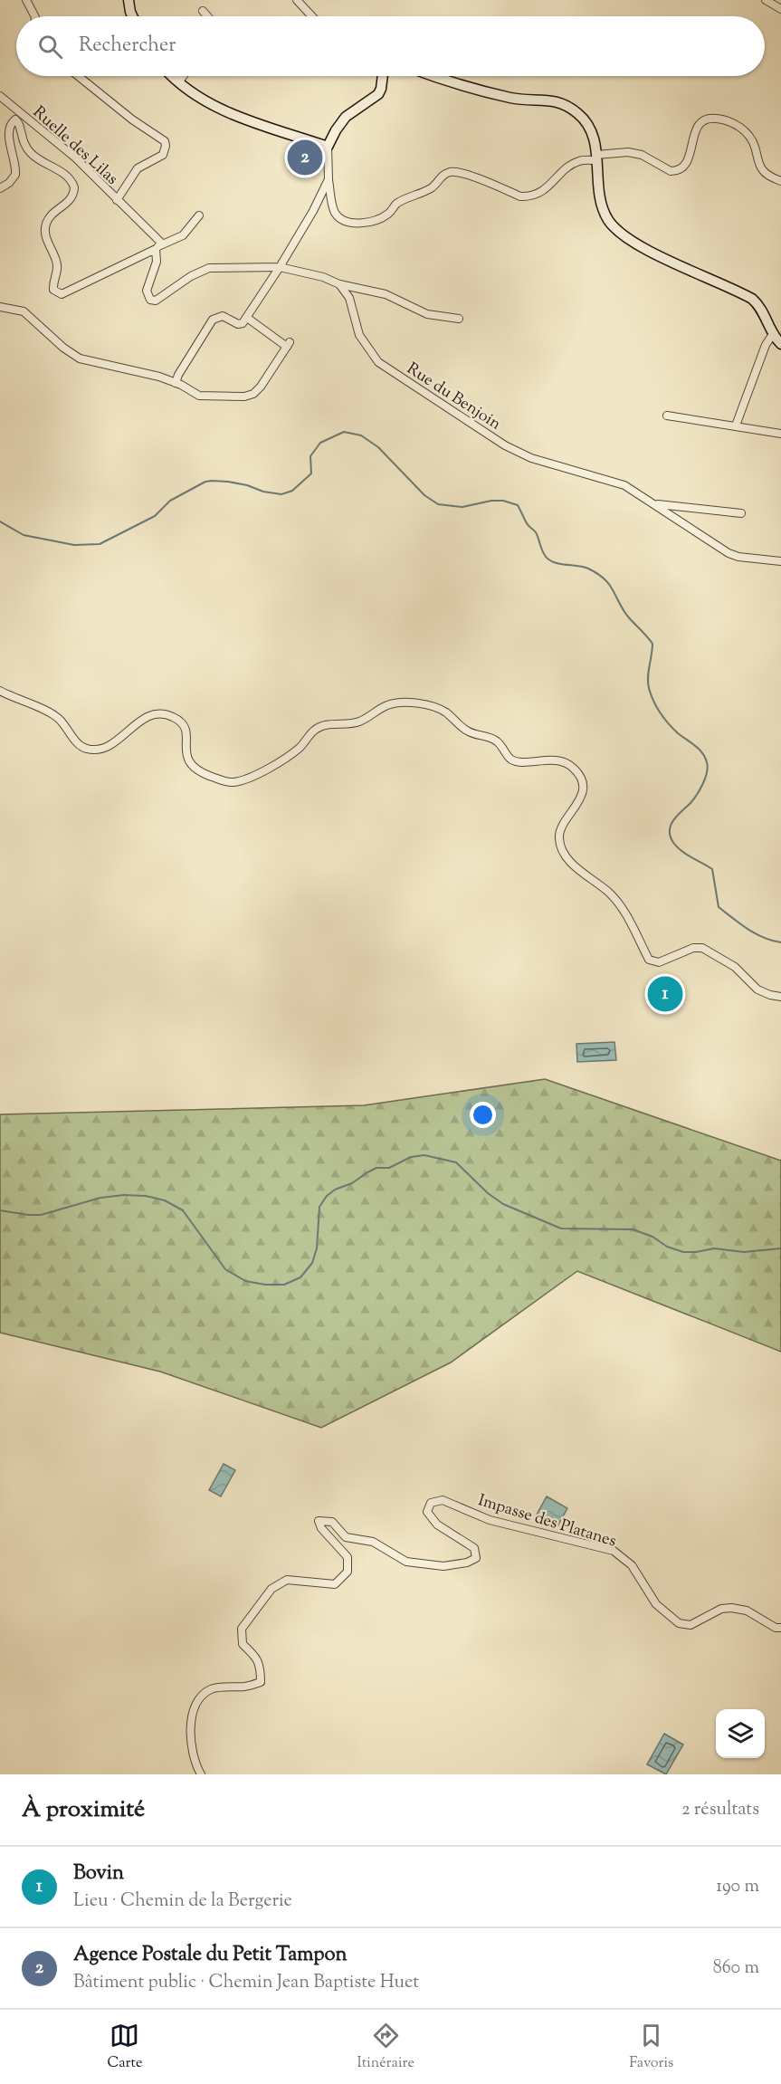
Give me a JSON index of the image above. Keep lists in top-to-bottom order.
{
  "streets": {
    "street": ["Ruelle des Lilas", "Rue du Benjoin", "Impasse des Platanes"]
  },
  "page": {
    "search": "Rechercher",
    "pins": ["2", "1"],
    "heading": ["À proximité", "2 résultats"],
    "list": [
      {
        "mark": "1",
        "name": "Bovin",
        "note": "Lieu · Chemin de la Bergerie",
        "value": "190 m"
      },
      {
        "mark": "2",
        "name": "Agence Postale du Petit Tampon",
        "note": "Bâtiment public · Chemin Jean Baptiste Huet",
        "value": "860 m"
      }
    ],
    "nav": ["Carte", "Itinéraire", "Favoris"]
  }
}
